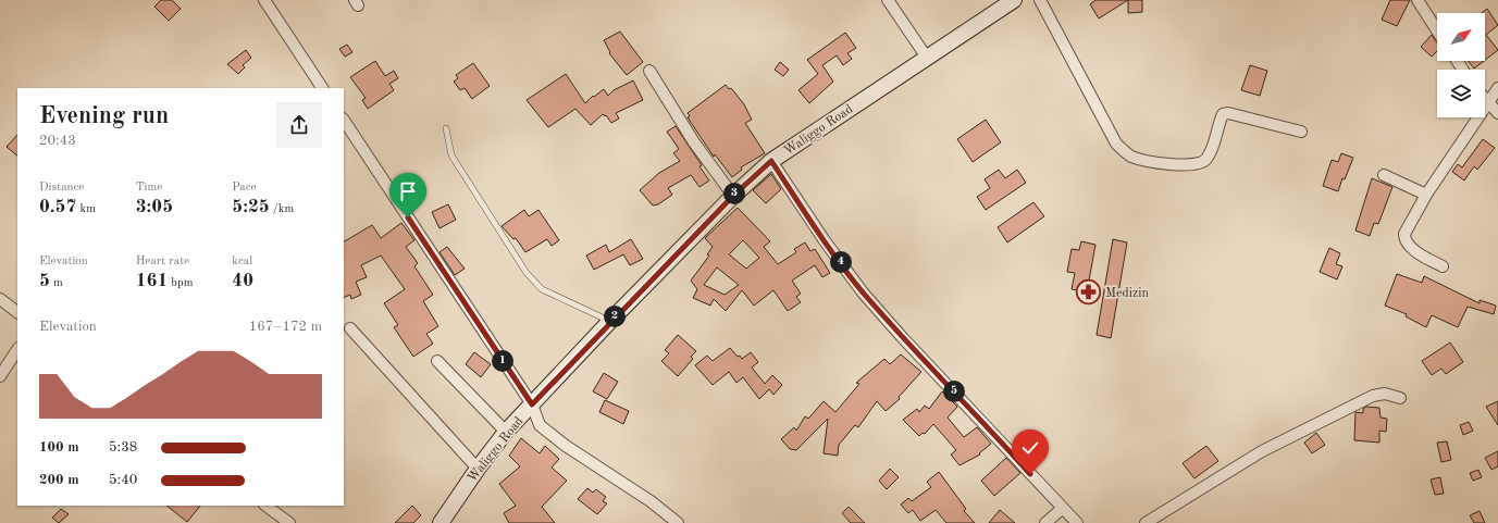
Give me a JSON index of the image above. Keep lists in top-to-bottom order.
{
  "streets": {
    "street": ["Waliggo Road"]
  },
  "places": {
    "pharmacy": ["Medizin"]
  },
  "north": "top right",
  "page": {
    "heading": ["Evening run", "20:43"],
    "stats": [
      ["Distance", "0.57 km"],
      ["Time", "3:05"],
      ["Pace", "5:25 /km"],
      ["Elevation", "5 m"],
      ["Heart rate", "161 bpm"],
      ["kcal", "40"]
    ],
    "pins": [
      "3",
      "4",
      "2",
      "1",
      "5"
    ],
    "chart": ["Elevation", "167–172 m"],
    "list": [
      {
        "name": "100 m",
        "note": "5:38"
      },
      {
        "name": "200 m",
        "note": "5:40"
      }
    ]
  }
}
